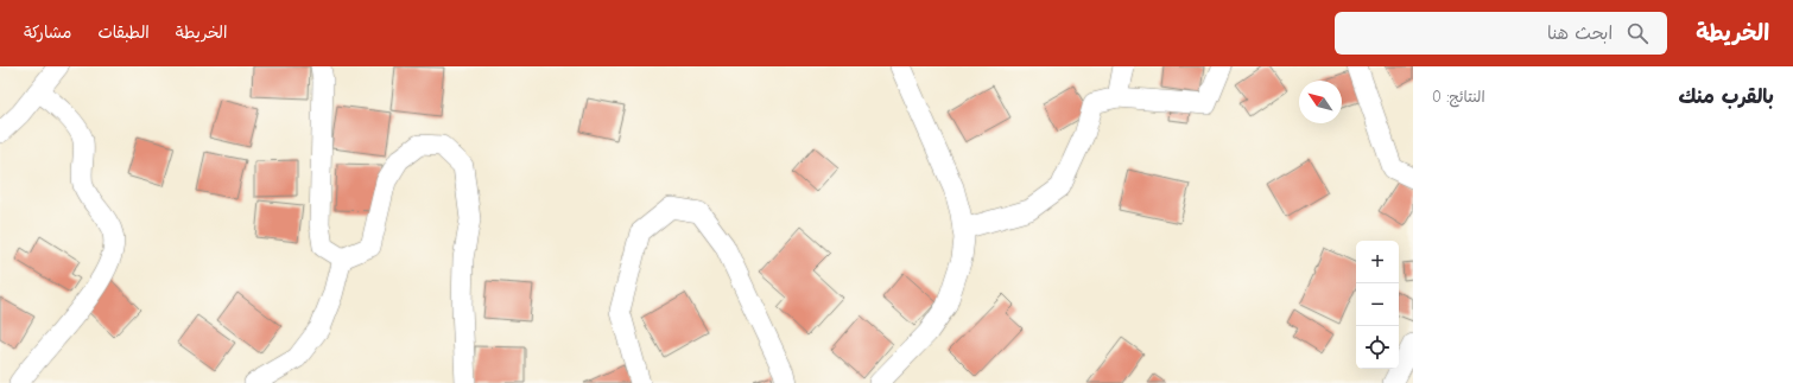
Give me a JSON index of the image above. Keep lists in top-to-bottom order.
{
  "north": "top left",
  "page": {
    "header": "الخريطة",
    "search": "ابحث هنا",
    "nav": ["الخريطة", "الطبقات", "مشاركة"],
    "heading": ["بالقرب منك", "النتائج: 0"],
    "map_buttons": ["+", "−"]
  }
}
